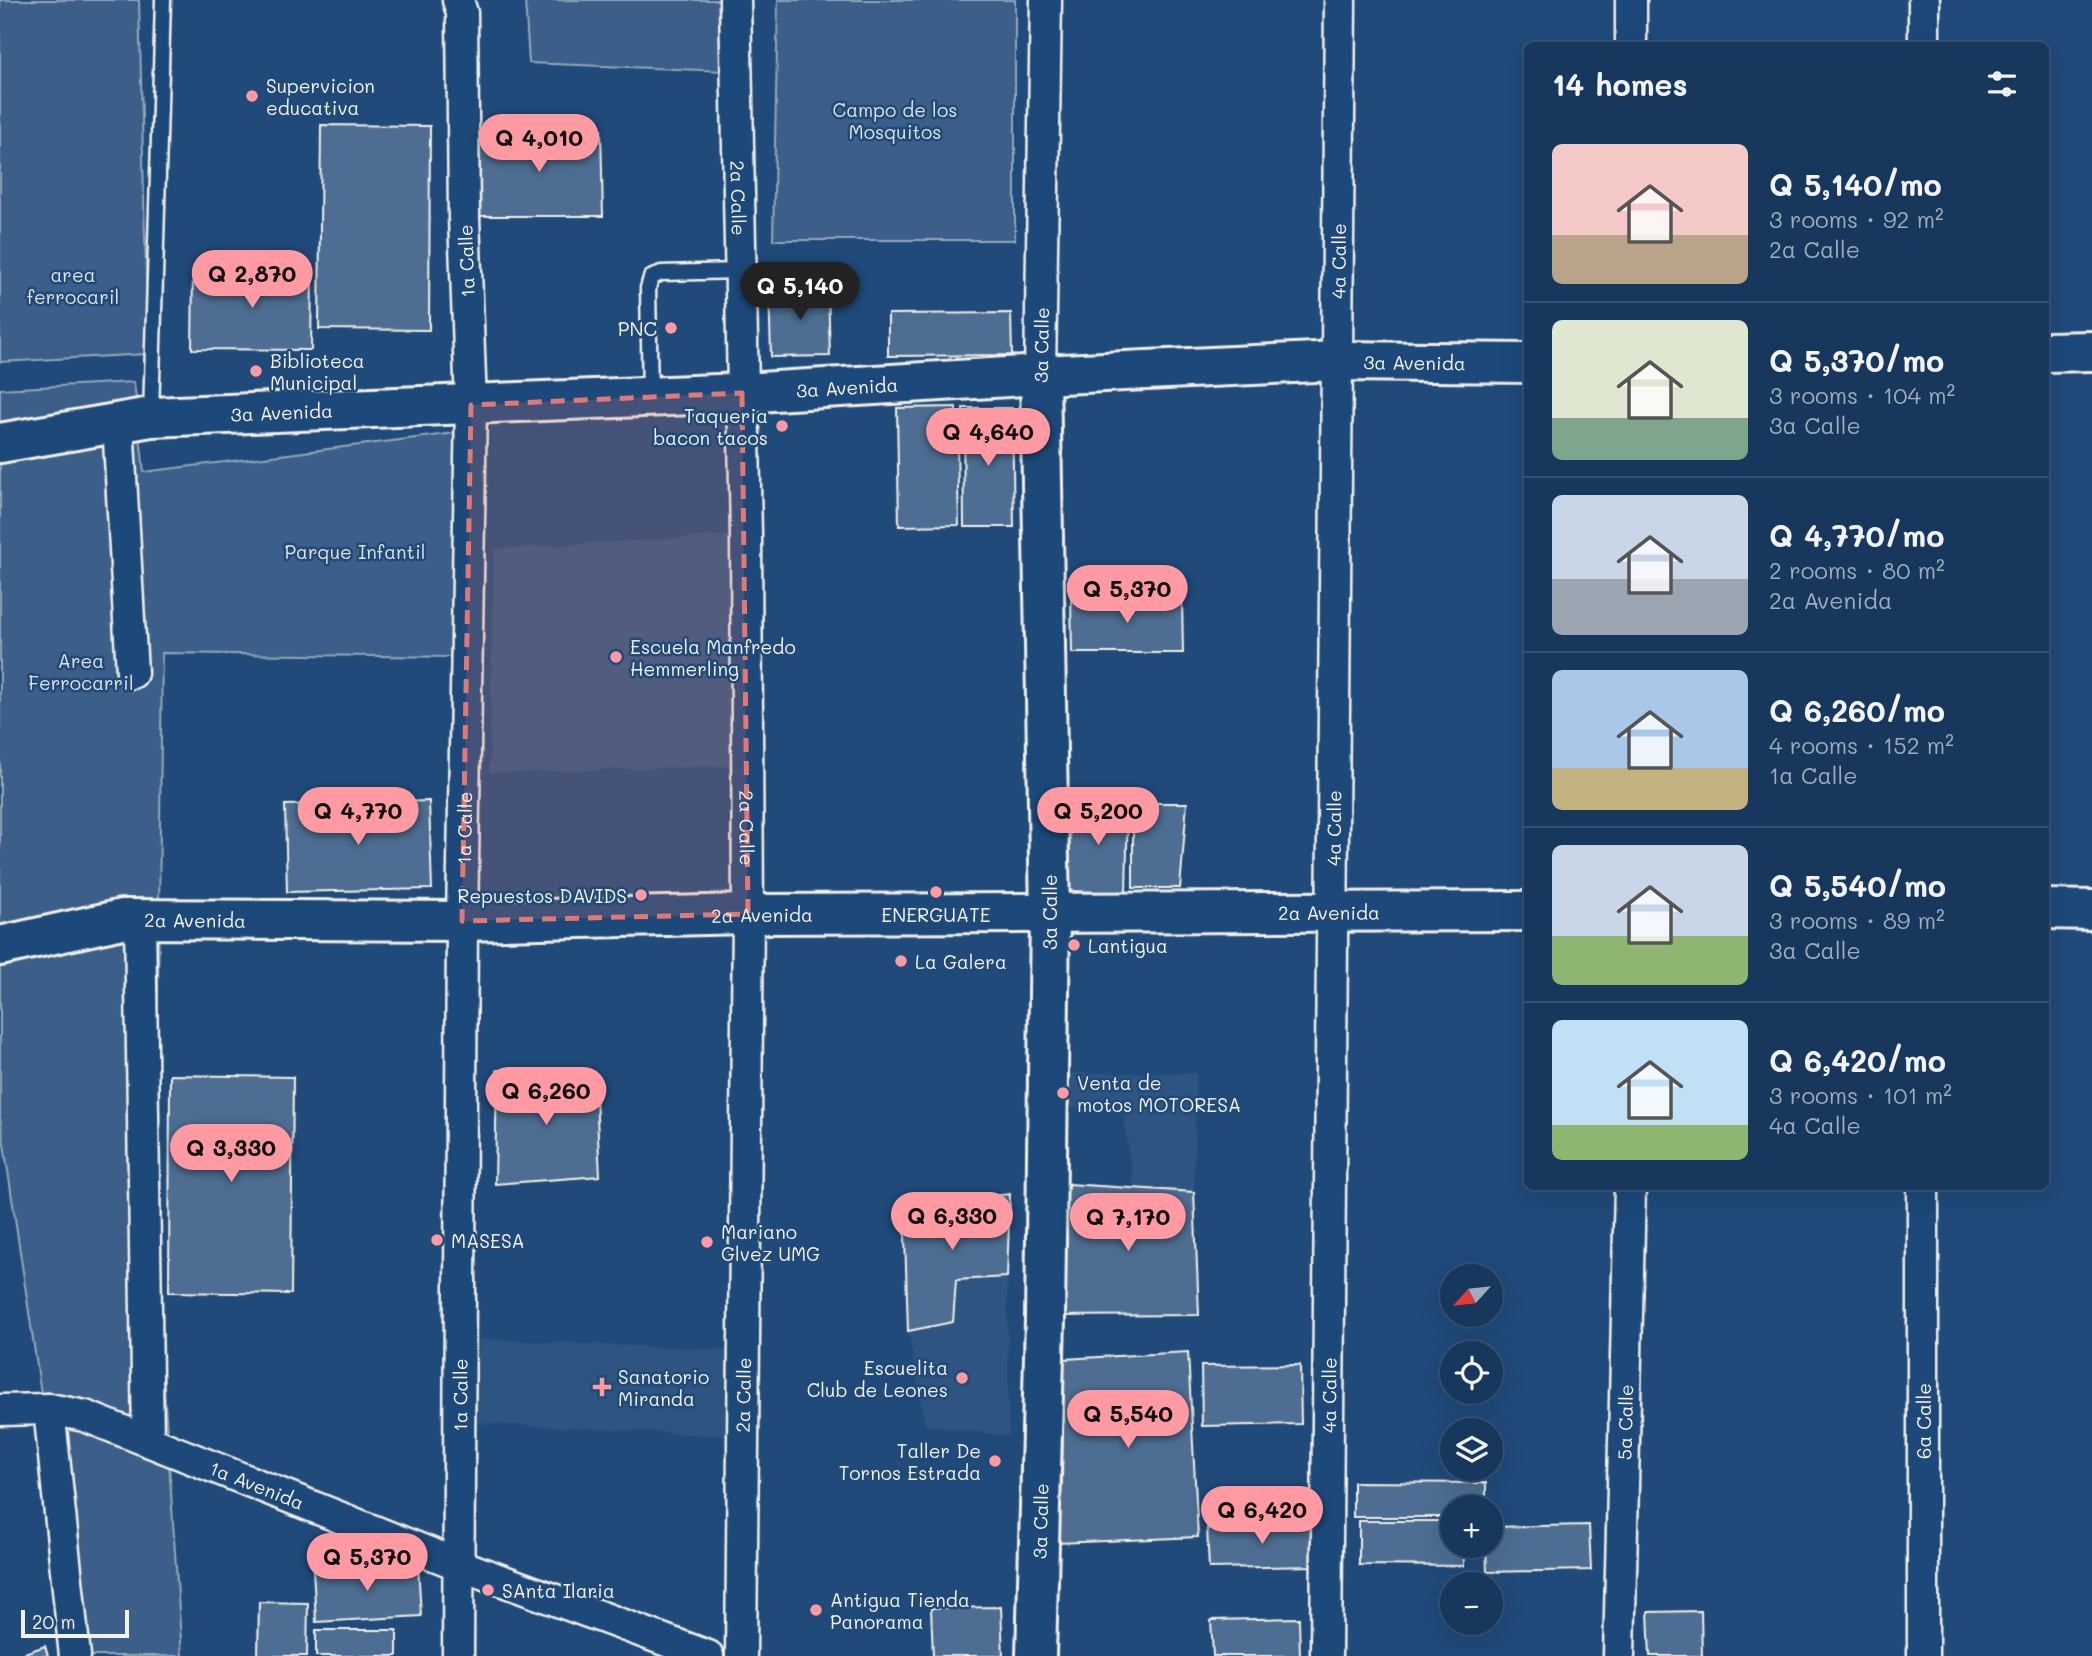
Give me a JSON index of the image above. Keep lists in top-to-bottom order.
{
  "streets": {
    "main road": ["3a Calle", "3a Avenida", "2a Avenida"],
    "street": [
      "2a Calle",
      "1a Calle",
      "4a Calle",
      "5a Calle",
      "6a Calle",
      "1a Avenida"
    ]
  },
  "crossings": [
    ["2a Calle", "3a Avenida"],
    ["2a Calle", "2a Avenida"],
    ["1a Calle", "3a Avenida"],
    ["1a Calle", "2a Avenida"],
    ["1a Calle", "1a Avenida"],
    ["4a Calle", "3a Avenida"],
    ["4a Calle", "2a Avenida"],
    ["3a Calle", "3a Avenida"],
    ["3a Calle", "2a Avenida"]
  ],
  "parks": [
    "Campo de los Mosquitos",
    "area ferrocaril",
    "Parque Infantil",
    "Area Ferrocarril"
  ],
  "places": {
    "other": [
      "Supervicion educativa",
      "PNC",
      "Biblioteca Municipal",
      "Taqueria bacon tacos",
      "Escuela Manfredo Hemmerling",
      "ENERGUATE",
      "Repuestos DAVIDS",
      "Lantigua",
      "La Galera",
      "Venta de motos MOTORESA",
      "MASESA",
      "Mariano Glvez UMG",
      "Escuelita Club de Leones",
      "Taller De Tornos Estrada",
      "SAnta Ilaria",
      "Antigua Tienda Panorama"
    ],
    "health": ["Sanatorio Miranda"]
  },
  "scale_bar": "20 m",
  "north": "bottom left",
  "page": {
    "heading": "14 homes",
    "price": [
      "Q 4,010",
      "Q 2,870",
      "Q 5,140",
      "Q 4,640",
      "Q 5,370",
      "Q 4,770",
      "Q 5,200",
      "Q 6,260",
      "Q 3,330",
      "Q 6,330",
      "Q 7,170",
      "Q 5,540",
      "Q 6,420",
      "Q 5,370"
    ],
    "list": [
      {
        "name": "Q 5,140/mo",
        "note": "3 rooms · 92 m² · 2a Calle"
      },
      {
        "name": "Q 5,370/mo",
        "note": "3 rooms · 104 m² · 3a Calle"
      },
      {
        "name": "Q 4,770/mo",
        "note": "2 rooms · 80 m² · 2a Avenida"
      },
      {
        "name": "Q 6,260/mo",
        "note": "4 rooms · 152 m² · 1a Calle"
      },
      {
        "name": "Q 5,540/mo",
        "note": "3 rooms · 89 m² · 3a Calle"
      },
      {
        "name": "Q 6,420/mo",
        "note": "3 rooms · 101 m² · 4a Calle"
      }
    ],
    "map_buttons": ["+", "−"],
    "scale": "20 m"
  }
}
